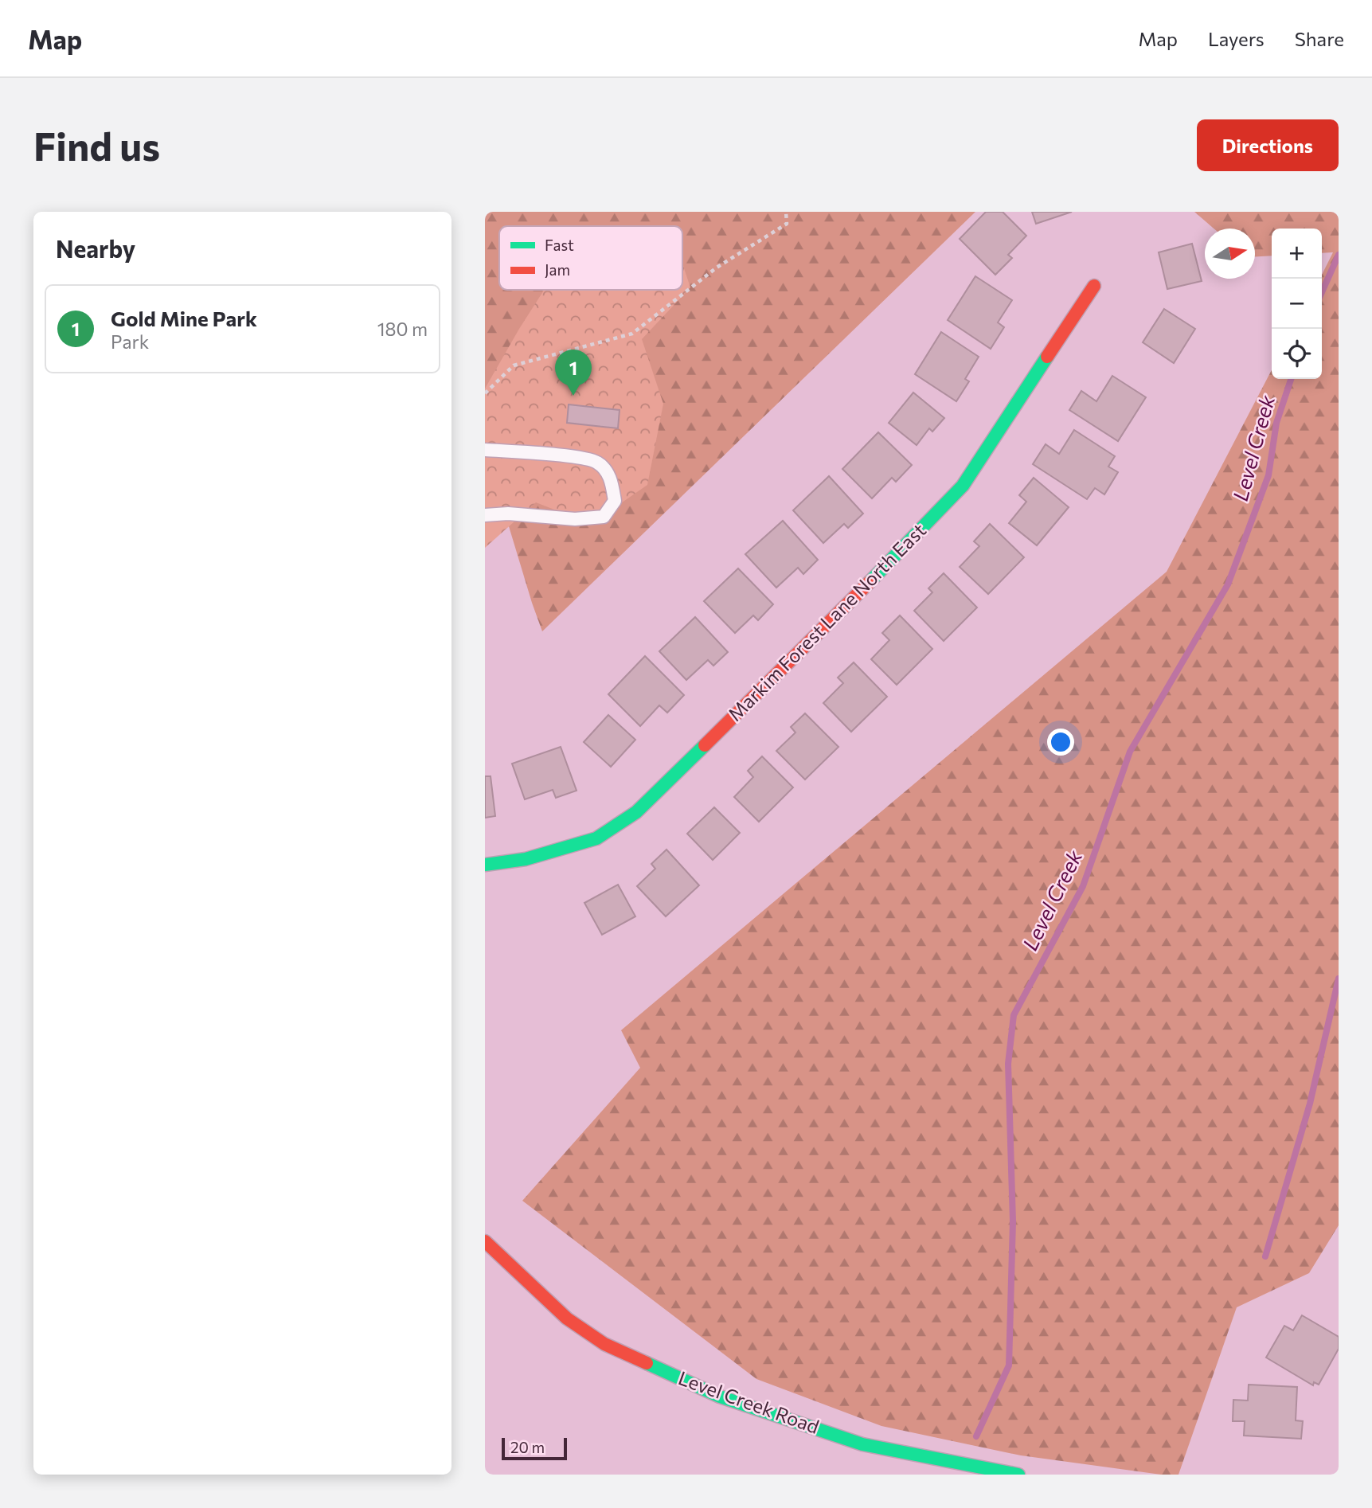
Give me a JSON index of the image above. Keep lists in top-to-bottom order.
{
  "streets": {
    "street": ["Markim Forest Lane North East", "Level Creek Road"]
  },
  "water": ["Level Creek"],
  "legend": ["Fast", "Jam"],
  "scale_bar": "20 m",
  "north": "right",
  "page": {
    "header": "Map",
    "nav": ["Map", "Layers", "Share"],
    "buttons": "Directions",
    "title": "Find us",
    "heading": "Nearby",
    "map_buttons": ["+", "−"],
    "list": [
      {
        "mark": "1",
        "name": "Gold Mine Park",
        "note": "Park",
        "value": "180 m"
      }
    ],
    "pins": "1",
    "scale": "20 m"
  }
}
